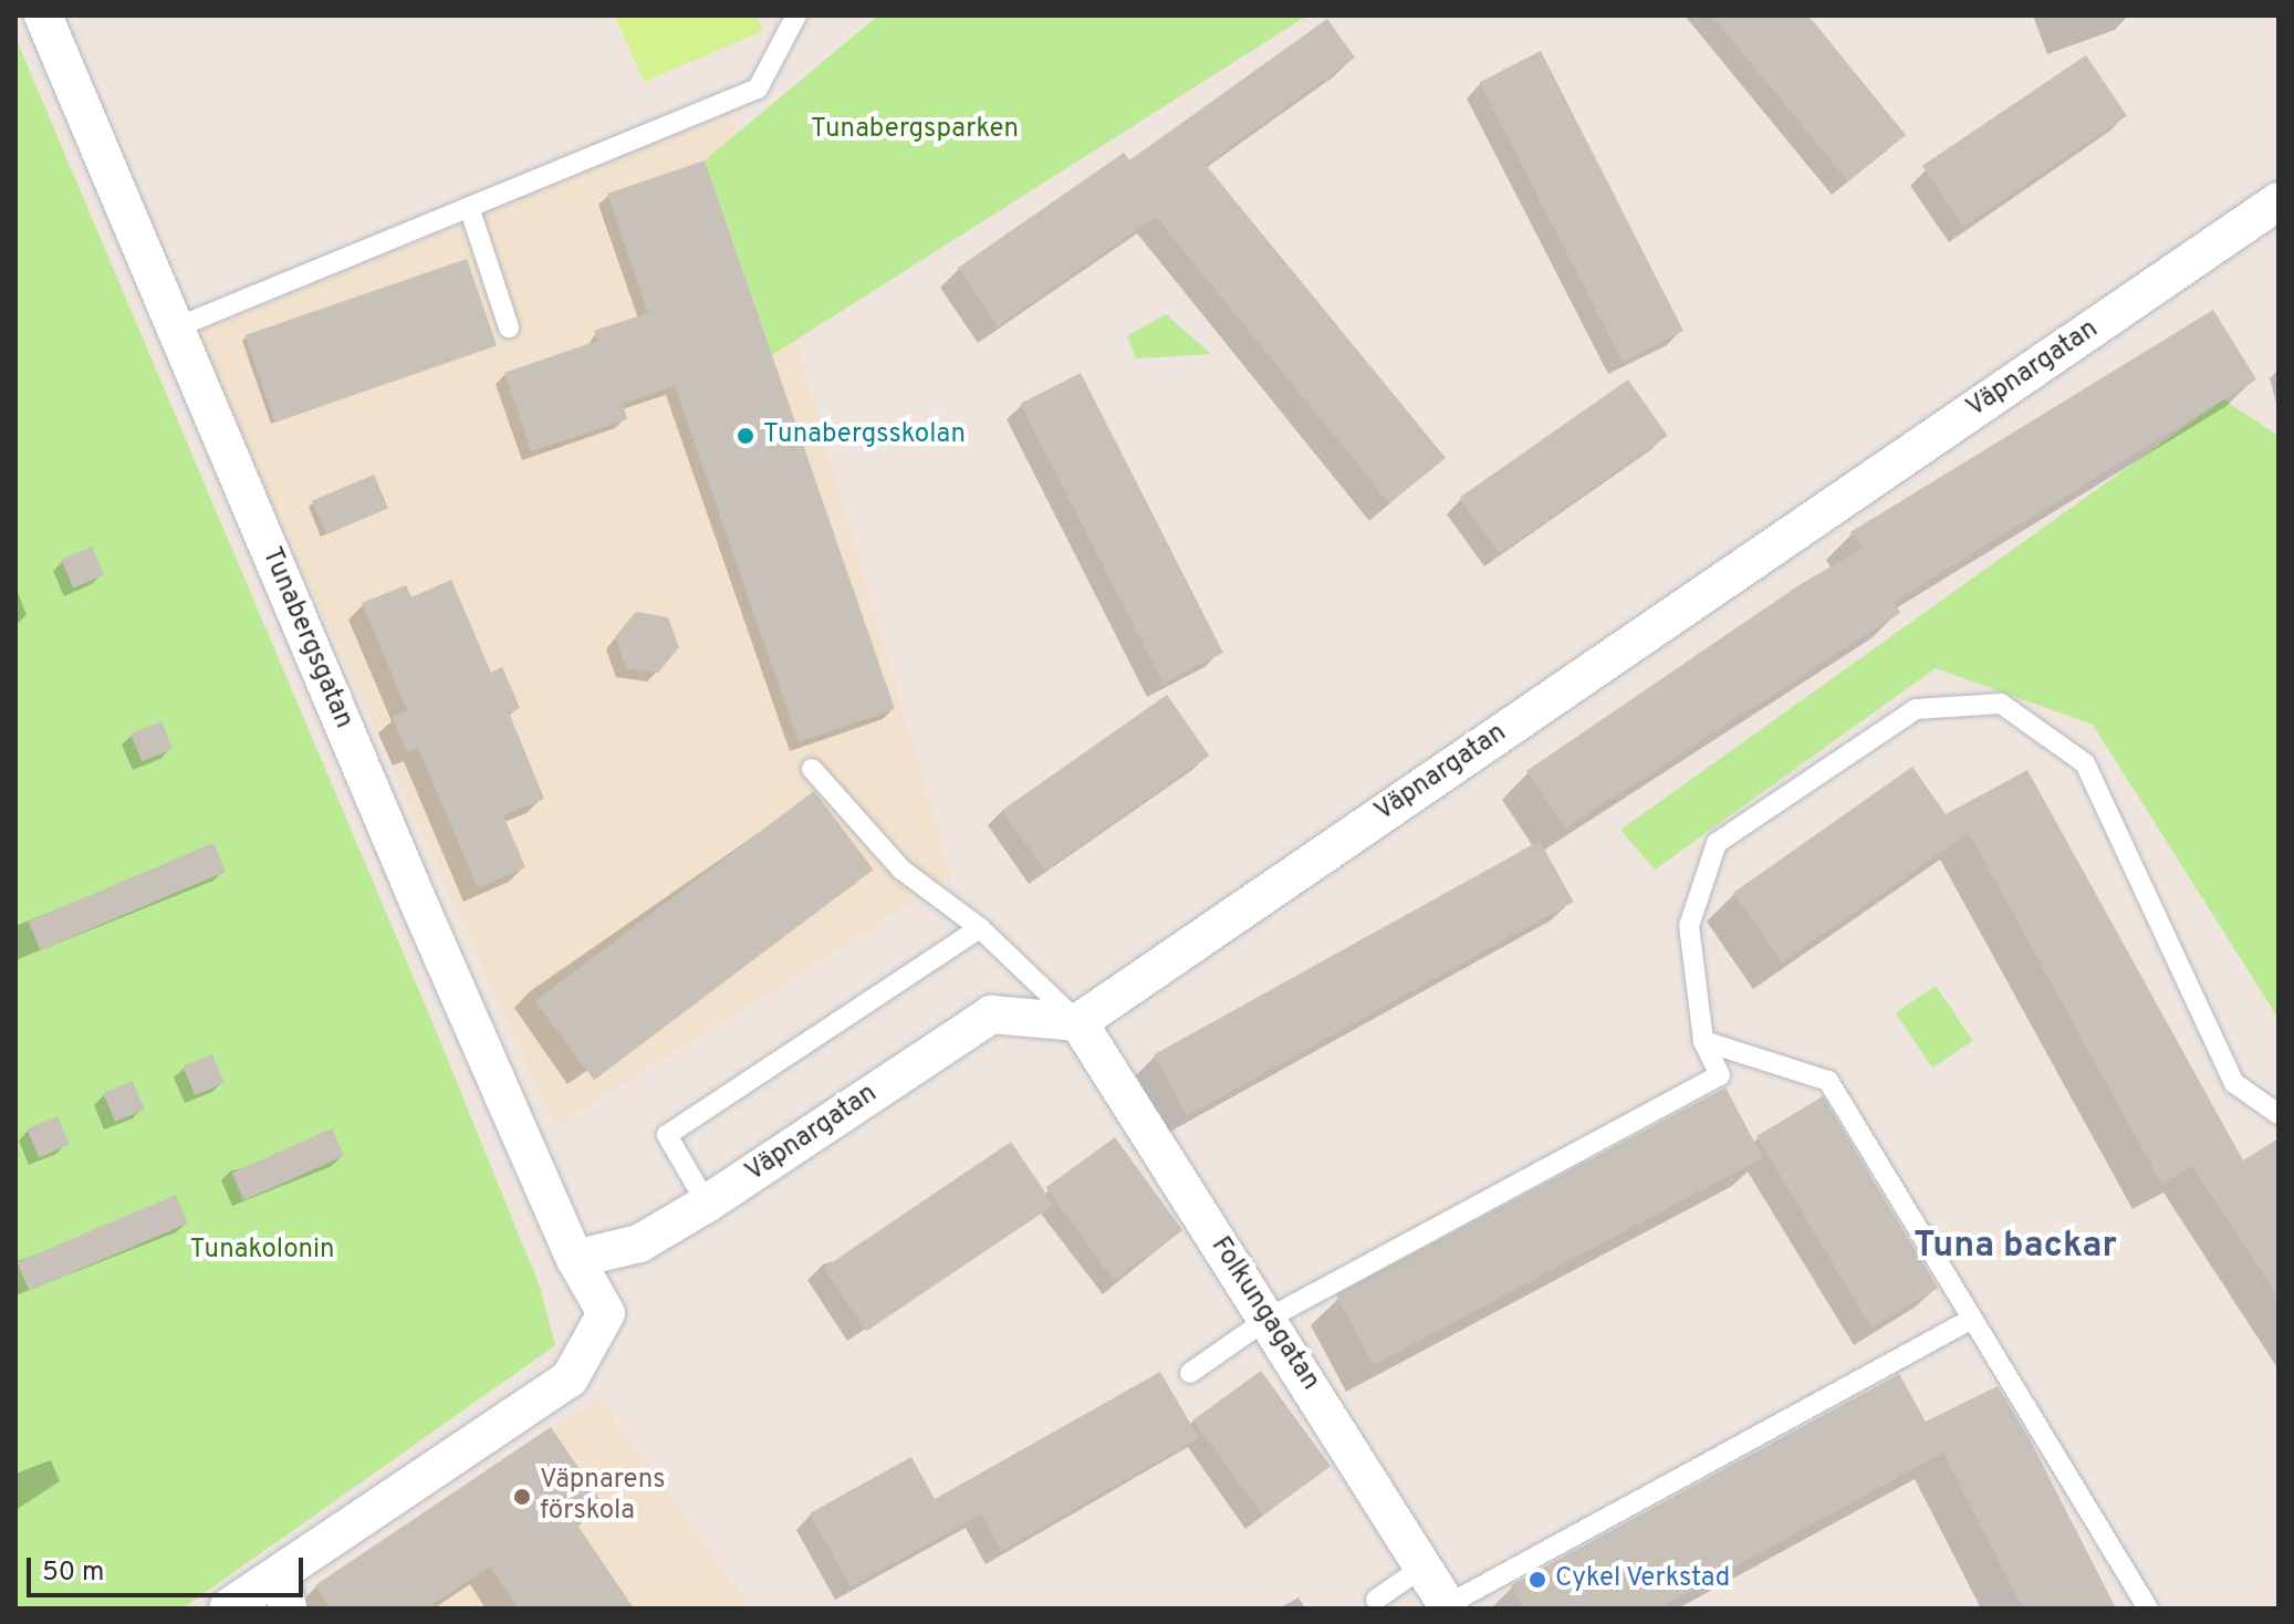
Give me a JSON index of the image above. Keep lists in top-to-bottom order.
{
  "streets": {
    "street": ["Väpnargatan", "Tunabergsgatan", "Folkungagatan"]
  },
  "crossings": [
    ["Väpnargatan", "Tunabergsgatan"],
    ["Väpnargatan", "Folkungagatan"]
  ],
  "districts": ["Tuna backar"],
  "parks": ["Tunabergsparken", "Tunakolonin"],
  "places": ["Tunabergsskolan", "Väpnarens förskola", "Cykel Verkstad"],
  "scale_bar": "50 m"
}
